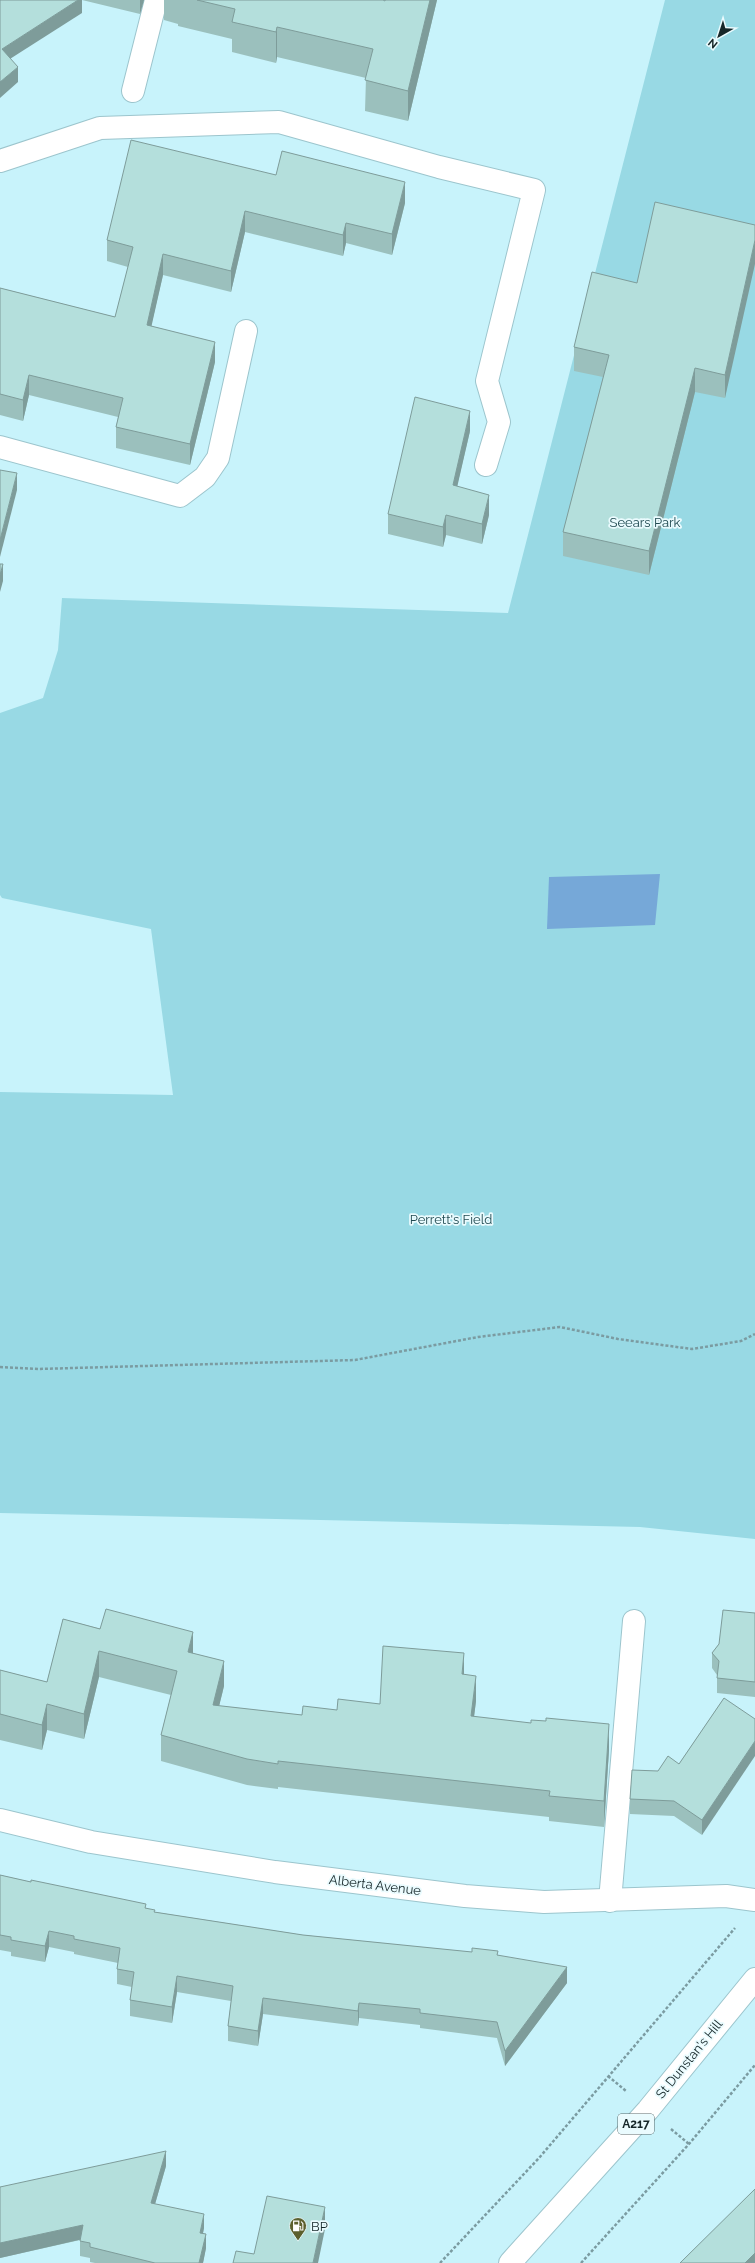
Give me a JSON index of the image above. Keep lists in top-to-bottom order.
{
  "streets": {
    "main road": ["Alberta Avenue", "St Dunstan's Hill", "A217"]
  },
  "parks": ["Seears Park", "Perrett's Field"],
  "places": {
    "fuel station": ["BP"]
  },
  "north": "bottom left"
}
